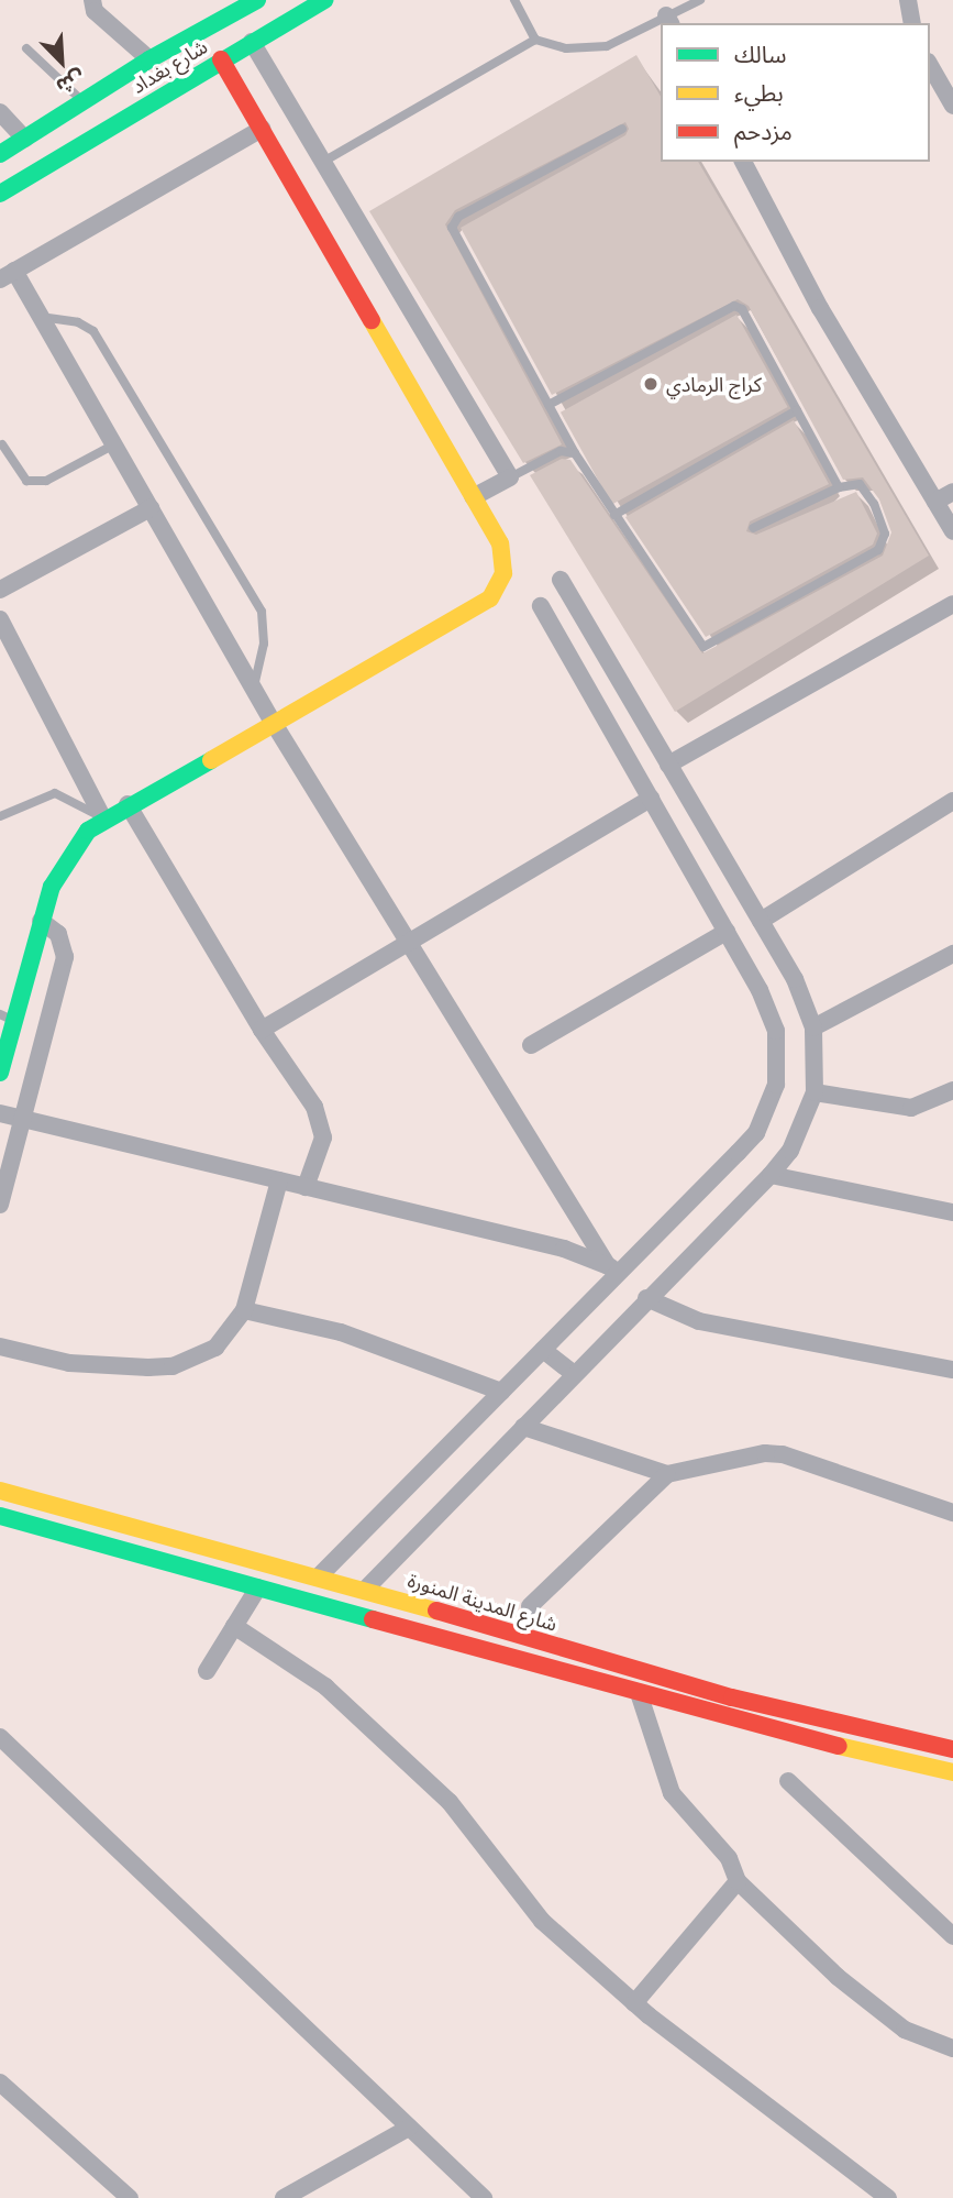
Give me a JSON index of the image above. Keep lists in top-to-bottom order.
{
  "streets": {
    "main road": ["شارع بغداد", "شارع المدينة المنورة"]
  },
  "places": ["كراج الرمادي"],
  "legend": ["سالك", "بطيء", "مزدحم"],
  "north": "bottom right"
}
